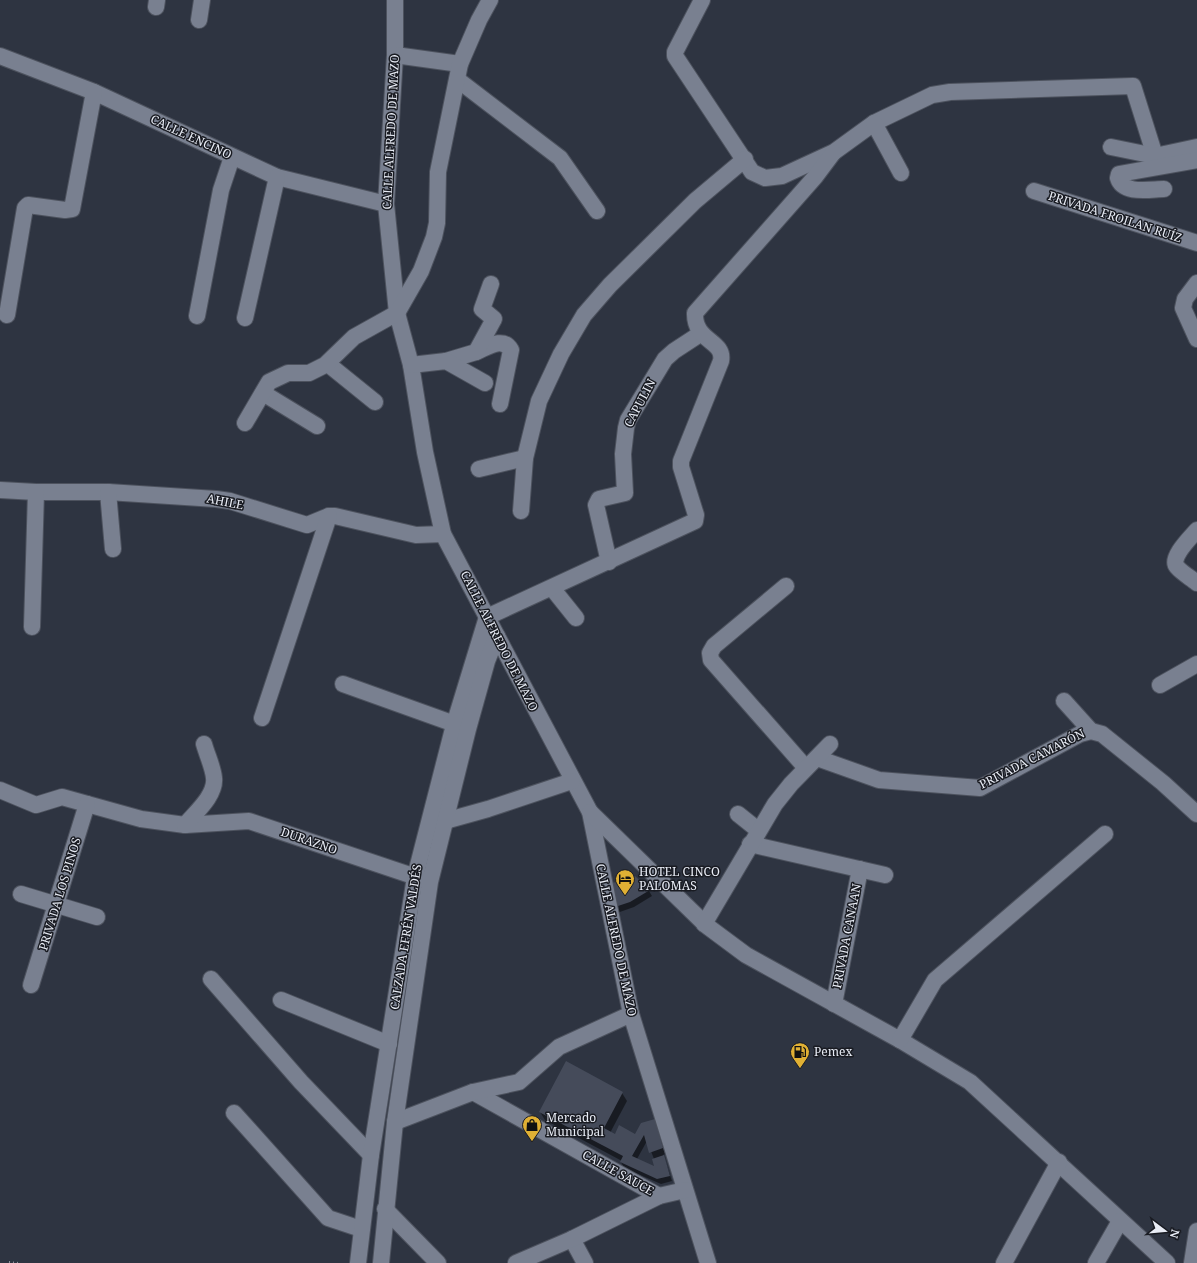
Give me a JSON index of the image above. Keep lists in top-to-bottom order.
{
  "streets": {
    "street": [
      "CALLE ALFREDO DE MAZO",
      "CALLE ENCINO",
      "PRIVADA FROILAN RUÍZ",
      "CAPULIN",
      "AHILE",
      "PRIVADA CAMARÓN",
      "DURAZNO",
      "PRIVADA LOS PINOS",
      "PRIVADA CANAAN",
      "CALZADA EFRÉN VALDÉS",
      "CALLE SAUCE"
    ]
  },
  "crossings": [
    ["CALLE ALFREDO DE MAZO", "CALLE ENCINO"],
    ["CALLE ALFREDO DE MAZO", "CALZADA EFRÉN VALDÉS"],
    ["DURAZNO", "PRIVADA LOS PINOS"],
    ["DURAZNO", "CALZADA EFRÉN VALDÉS"]
  ],
  "places": {
    "hotel": ["HOTEL CINCO PALOMAS"],
    "fuel station": ["Pemex"],
    "shop": ["Mercado Municipal"]
  },
  "north": "right"
}
